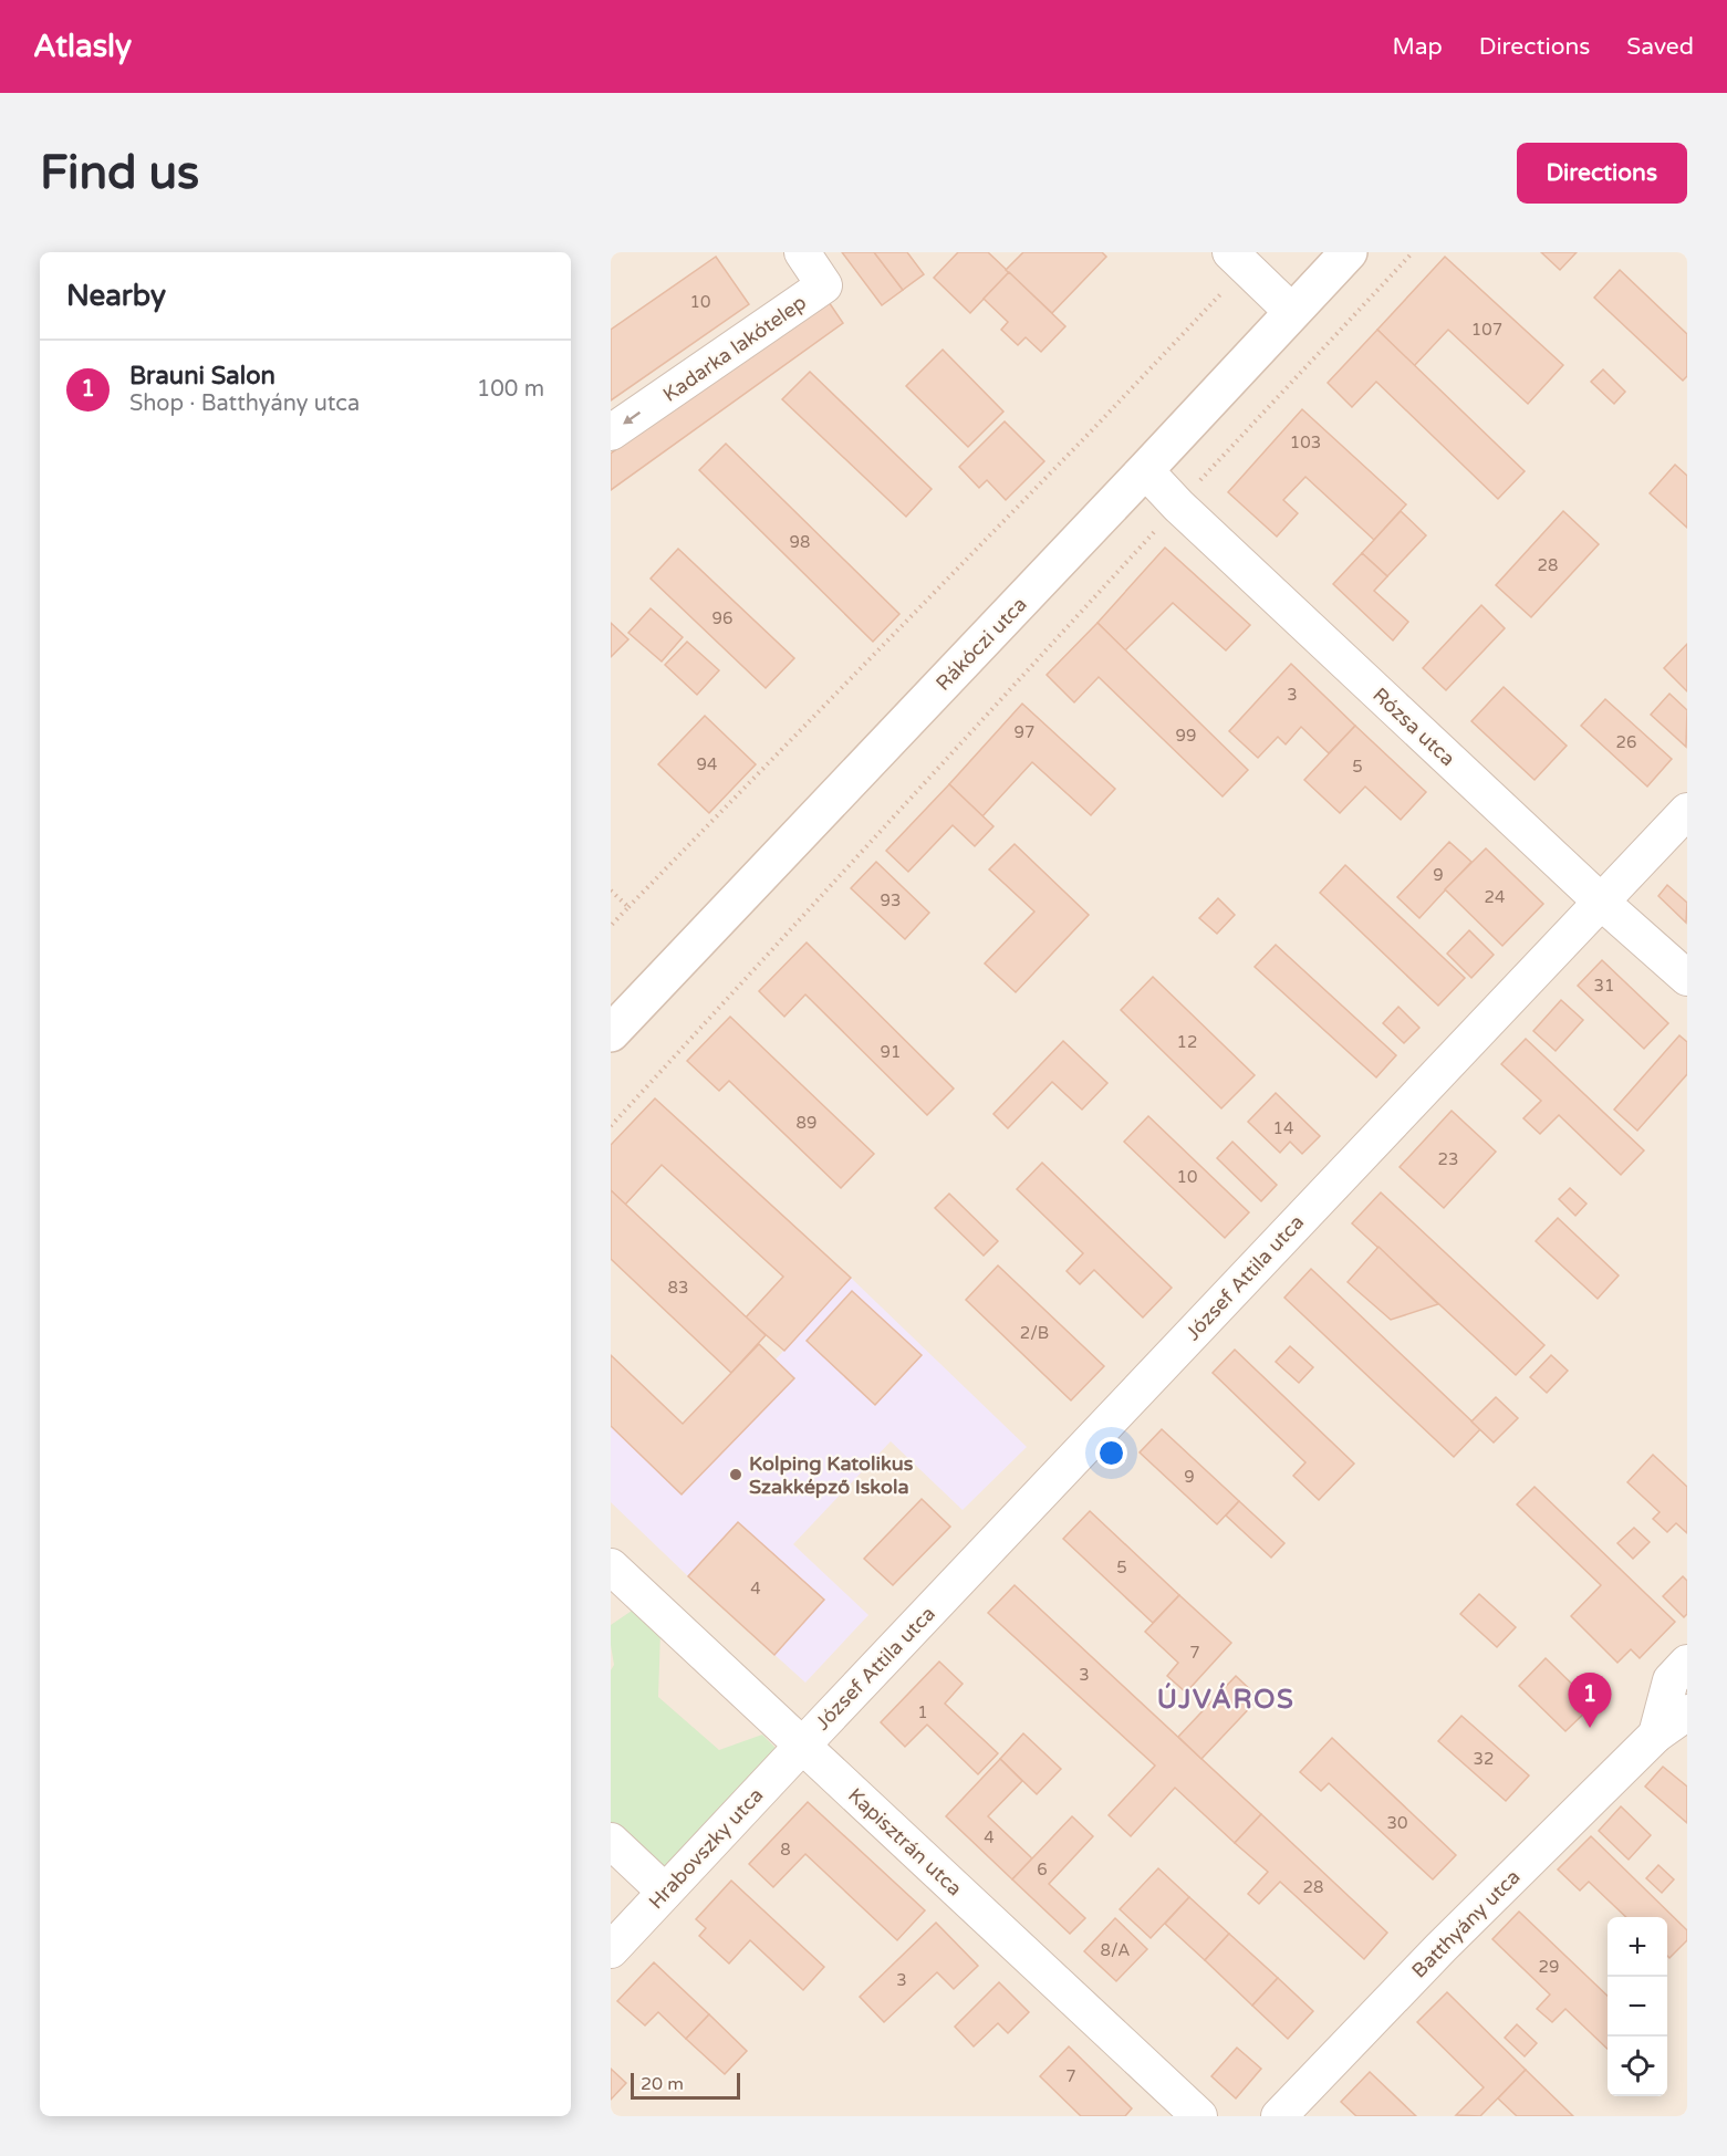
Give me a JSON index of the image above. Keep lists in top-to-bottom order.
{
  "streets": {
    "street": [
      "Kadarka lakótelep",
      "Rákóczi utca",
      "Rózsa utca",
      "József Attila utca",
      "Kapisztrán utca",
      "Hrabovszky utca",
      "Batthyány utca"
    ]
  },
  "crossings": [
    ["Rákóczi utca", "Rózsa utca"],
    ["Rózsa utca", "József Attila utca"],
    ["József Attila utca", "Kapisztrán utca"],
    ["József Attila utca", "Hrabovszky utca"],
    ["Kapisztrán utca", "Hrabovszky utca"]
  ],
  "one_way": ["Kadarka lakótelep"],
  "districts": ["ÚJVÁROS"],
  "places": ["Kolping Katolikus Szakképző Iskola"],
  "house_numbers": [
    "10",
    "107",
    "103",
    "98",
    "28",
    "96",
    "3",
    "97",
    "99",
    "26",
    "94",
    "5",
    "9",
    "24",
    "93",
    "31",
    "12",
    "91",
    "89",
    "14",
    "23",
    "10",
    "83",
    "2/B",
    "9",
    "5",
    "4",
    "7",
    "3",
    "1",
    "32",
    "30",
    "4",
    "8",
    "6",
    "28",
    "8/A",
    "29",
    "3",
    "7"
  ],
  "scale_bar": "20 m",
  "page": {
    "header": "Atlasly",
    "nav": ["Map", "Directions", "Saved"],
    "buttons": "Directions",
    "title": "Find us",
    "heading": "Nearby",
    "list": [
      {
        "mark": "1",
        "name": "Brauni Salon",
        "note": "Shop · Batthyány utca",
        "value": "100 m"
      }
    ],
    "pins": "1",
    "map_buttons": ["+", "−"],
    "scale": "20 m"
  }
}
